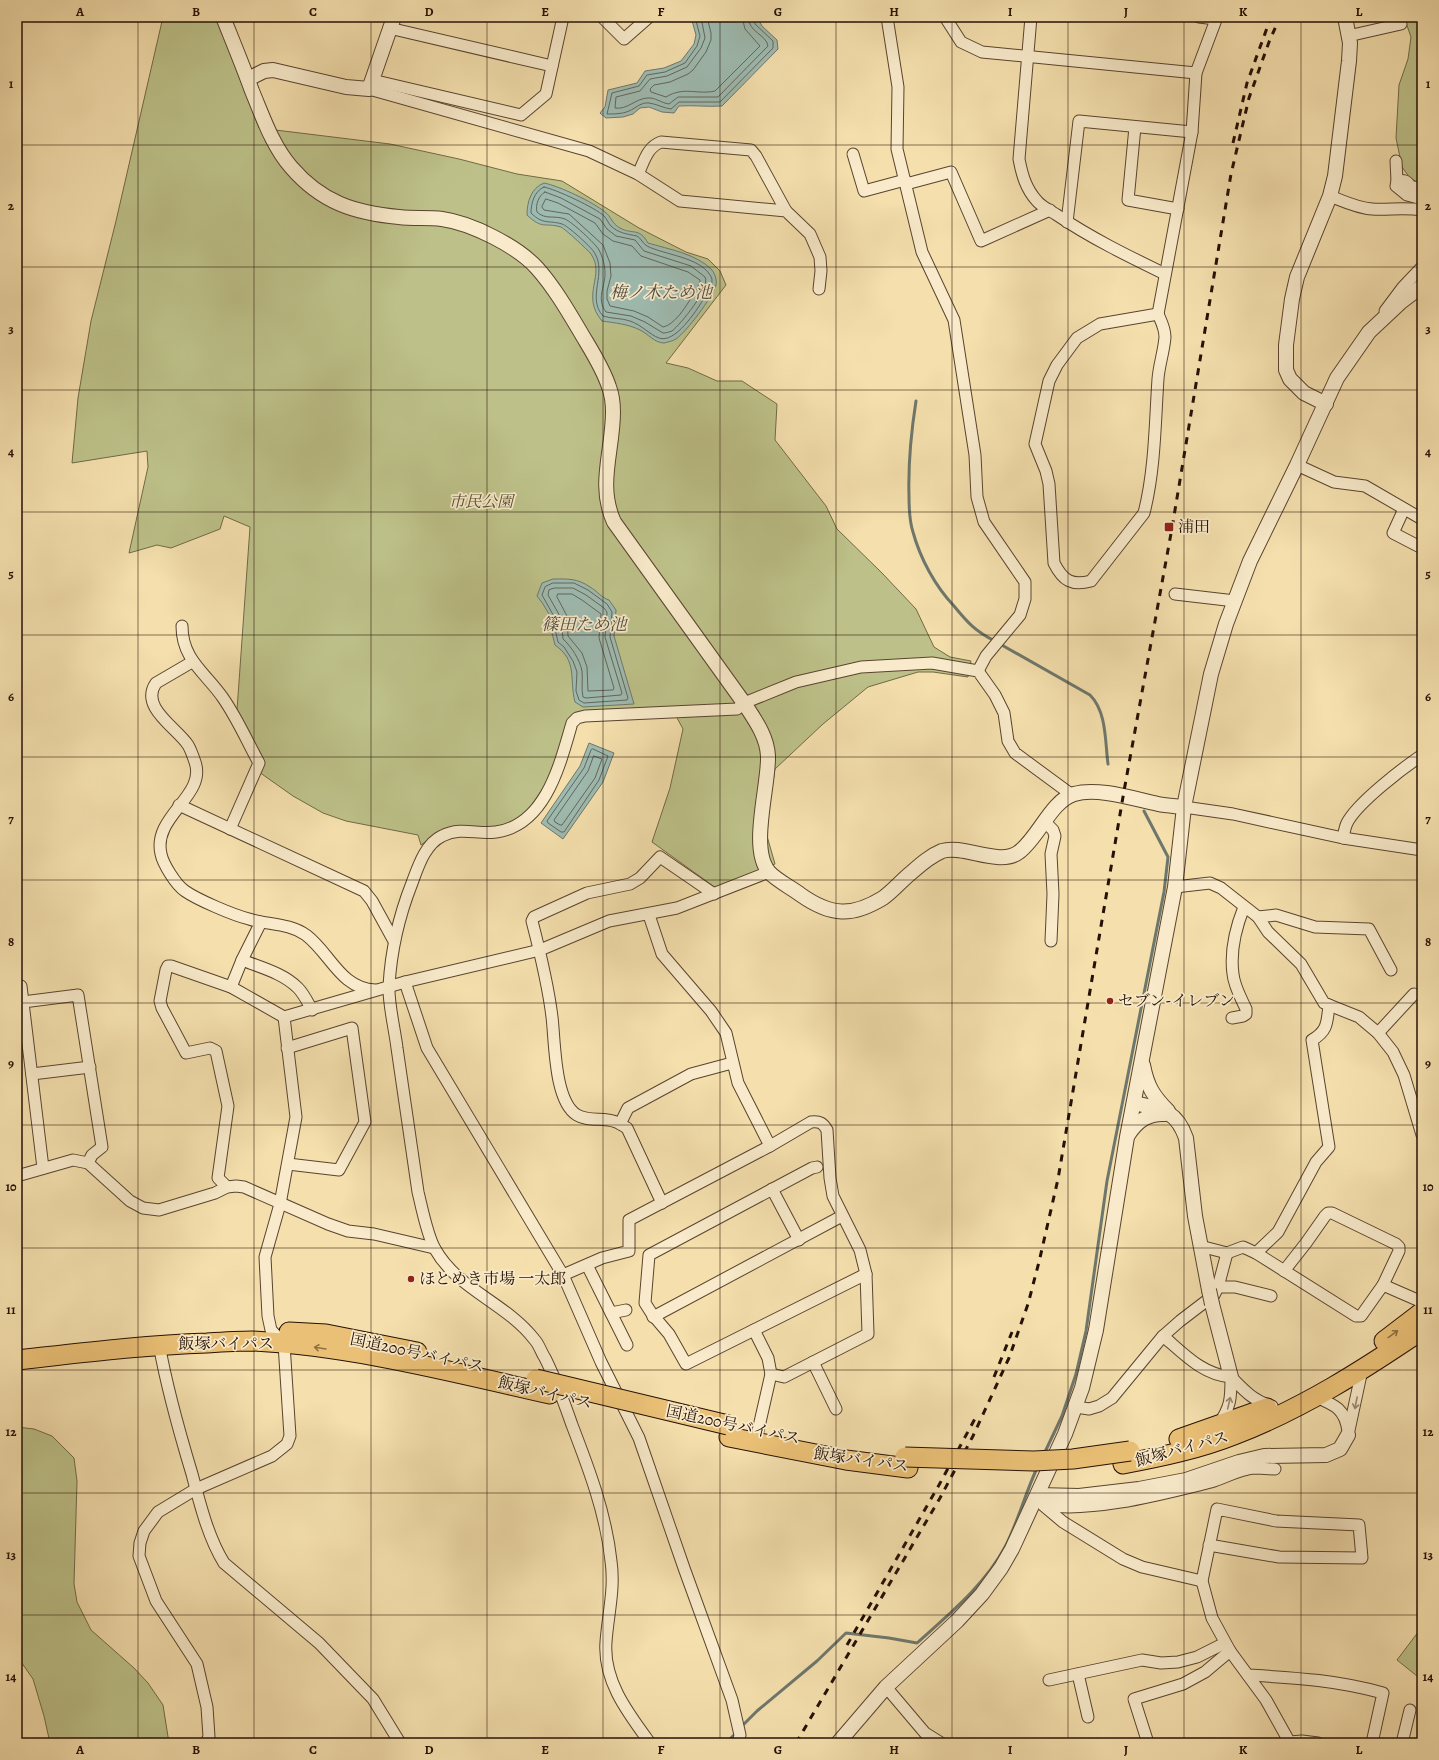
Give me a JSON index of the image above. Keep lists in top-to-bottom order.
{
  "streets": {
    "highway": ["飯塚バイパス", "国道200号バイパス"]
  },
  "crossings": [
    ["飯塚バイパス", "国道200号バイパス"]
  ],
  "one_way": ["飯塚バイパス"],
  "water": ["梅ノ木ため池", "篠田ため池"],
  "parks": ["市民公園"],
  "places": {
    "transit": ["浦田"],
    "other": ["セブン-イレブン", "ほとめき市場 一太郎"]
  },
  "grid": {
    "columns": [
      "A",
      "B",
      "C",
      "D",
      "E",
      "F",
      "G",
      "H",
      "I",
      "J",
      "K",
      "L"
    ],
    "rows": [
      "1",
      "2",
      "3",
      "4",
      "5",
      "6",
      "7",
      "8",
      "9",
      "10",
      "11",
      "12",
      "13",
      "14"
    ]
  }
}
